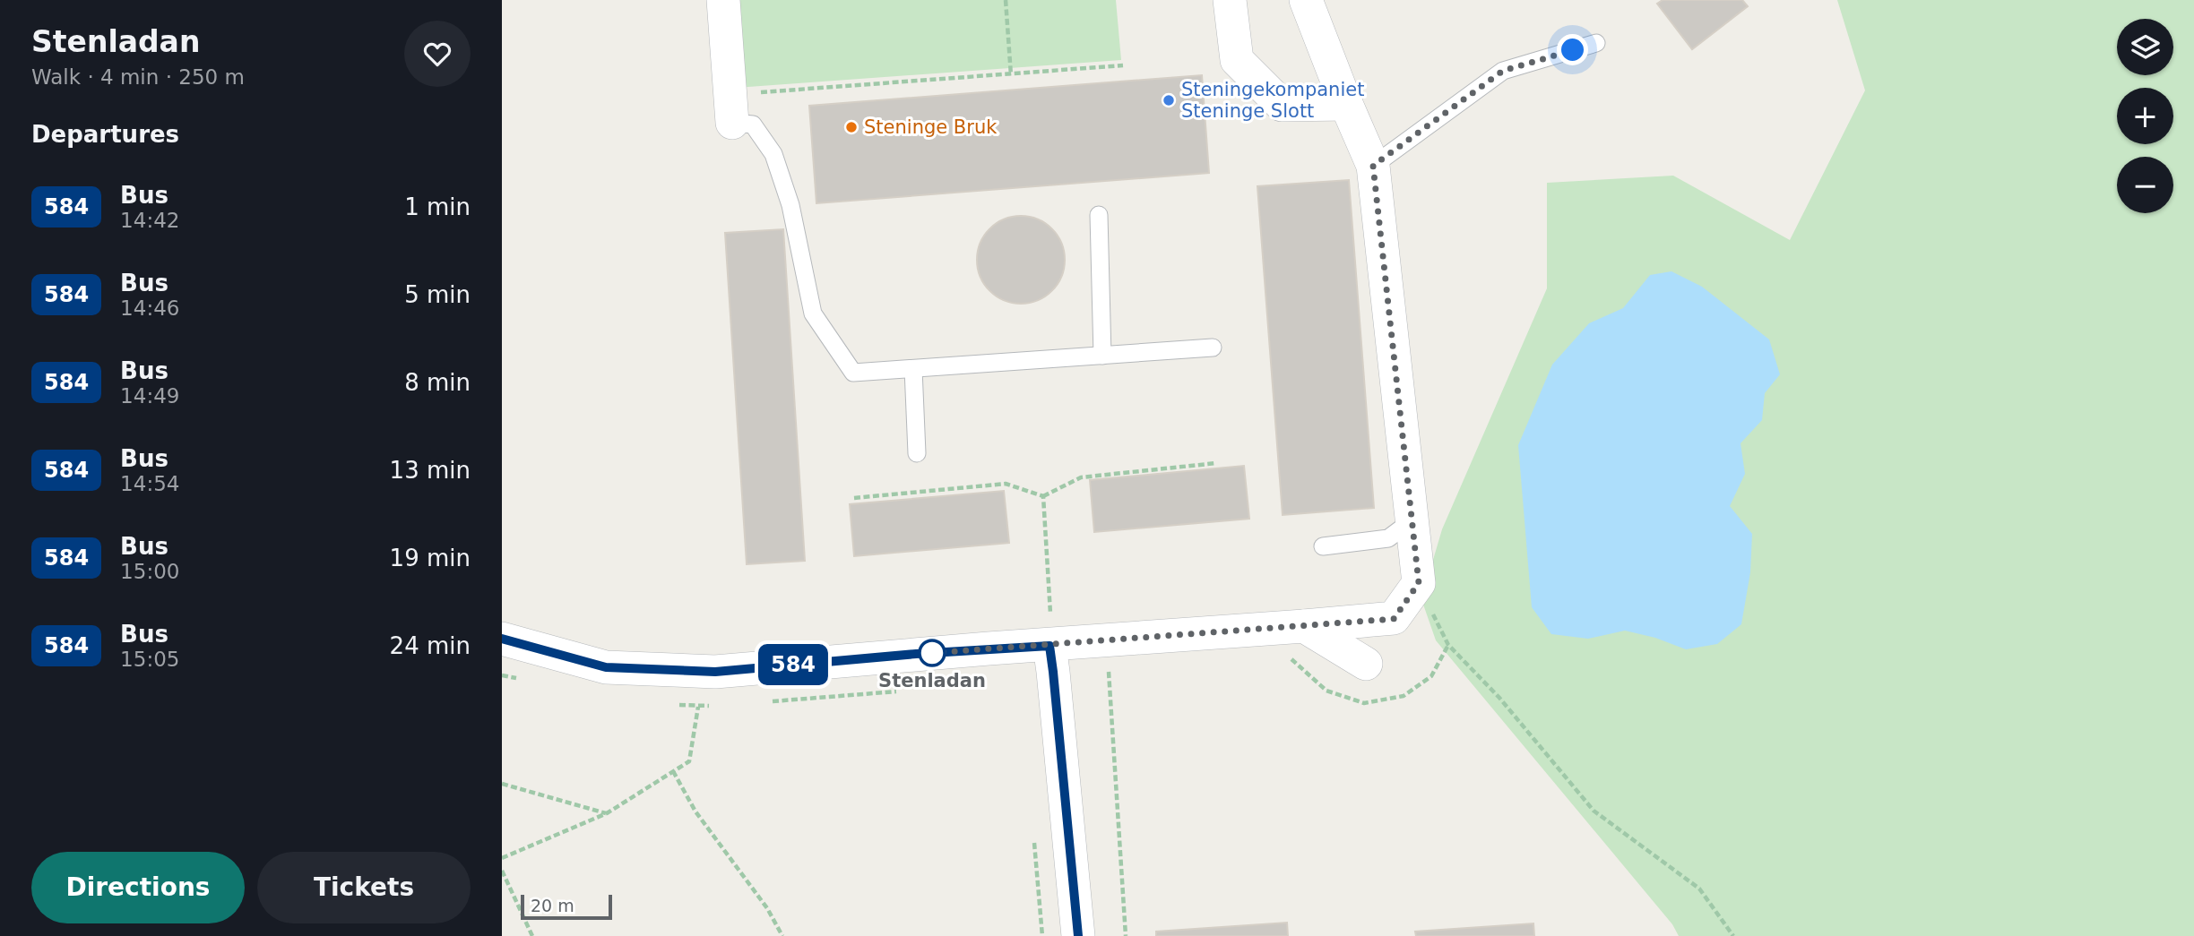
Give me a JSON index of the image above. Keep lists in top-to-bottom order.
{
  "places": ["Steningekompaniet Steninge Slott", "Steninge Bruk", "Stenladan"],
  "lines": ["bus line 584"],
  "scale_bar": "20 m",
  "page": {
    "heading": [
      ["Stenladan", "Walk · 4 min · 250 m"],
      "Departures"
    ],
    "on_map": "584",
    "map_buttons": ["+", "−"],
    "list": [
      {
        "mark": "584",
        "name": "Bus",
        "note": "14:42",
        "value": "1 min"
      },
      {
        "mark": "584",
        "name": "Bus",
        "note": "14:46",
        "value": "5 min"
      },
      {
        "mark": "584",
        "name": "Bus",
        "note": "14:49",
        "value": "8 min"
      },
      {
        "mark": "584",
        "name": "Bus",
        "note": "14:54",
        "value": "13 min"
      },
      {
        "mark": "584",
        "name": "Bus",
        "note": "15:00",
        "value": "19 min"
      },
      {
        "mark": "584",
        "name": "Bus",
        "note": "15:05",
        "value": "24 min"
      }
    ],
    "buttons": ["Directions", "Tickets"],
    "scale": "20 m"
  }
}
